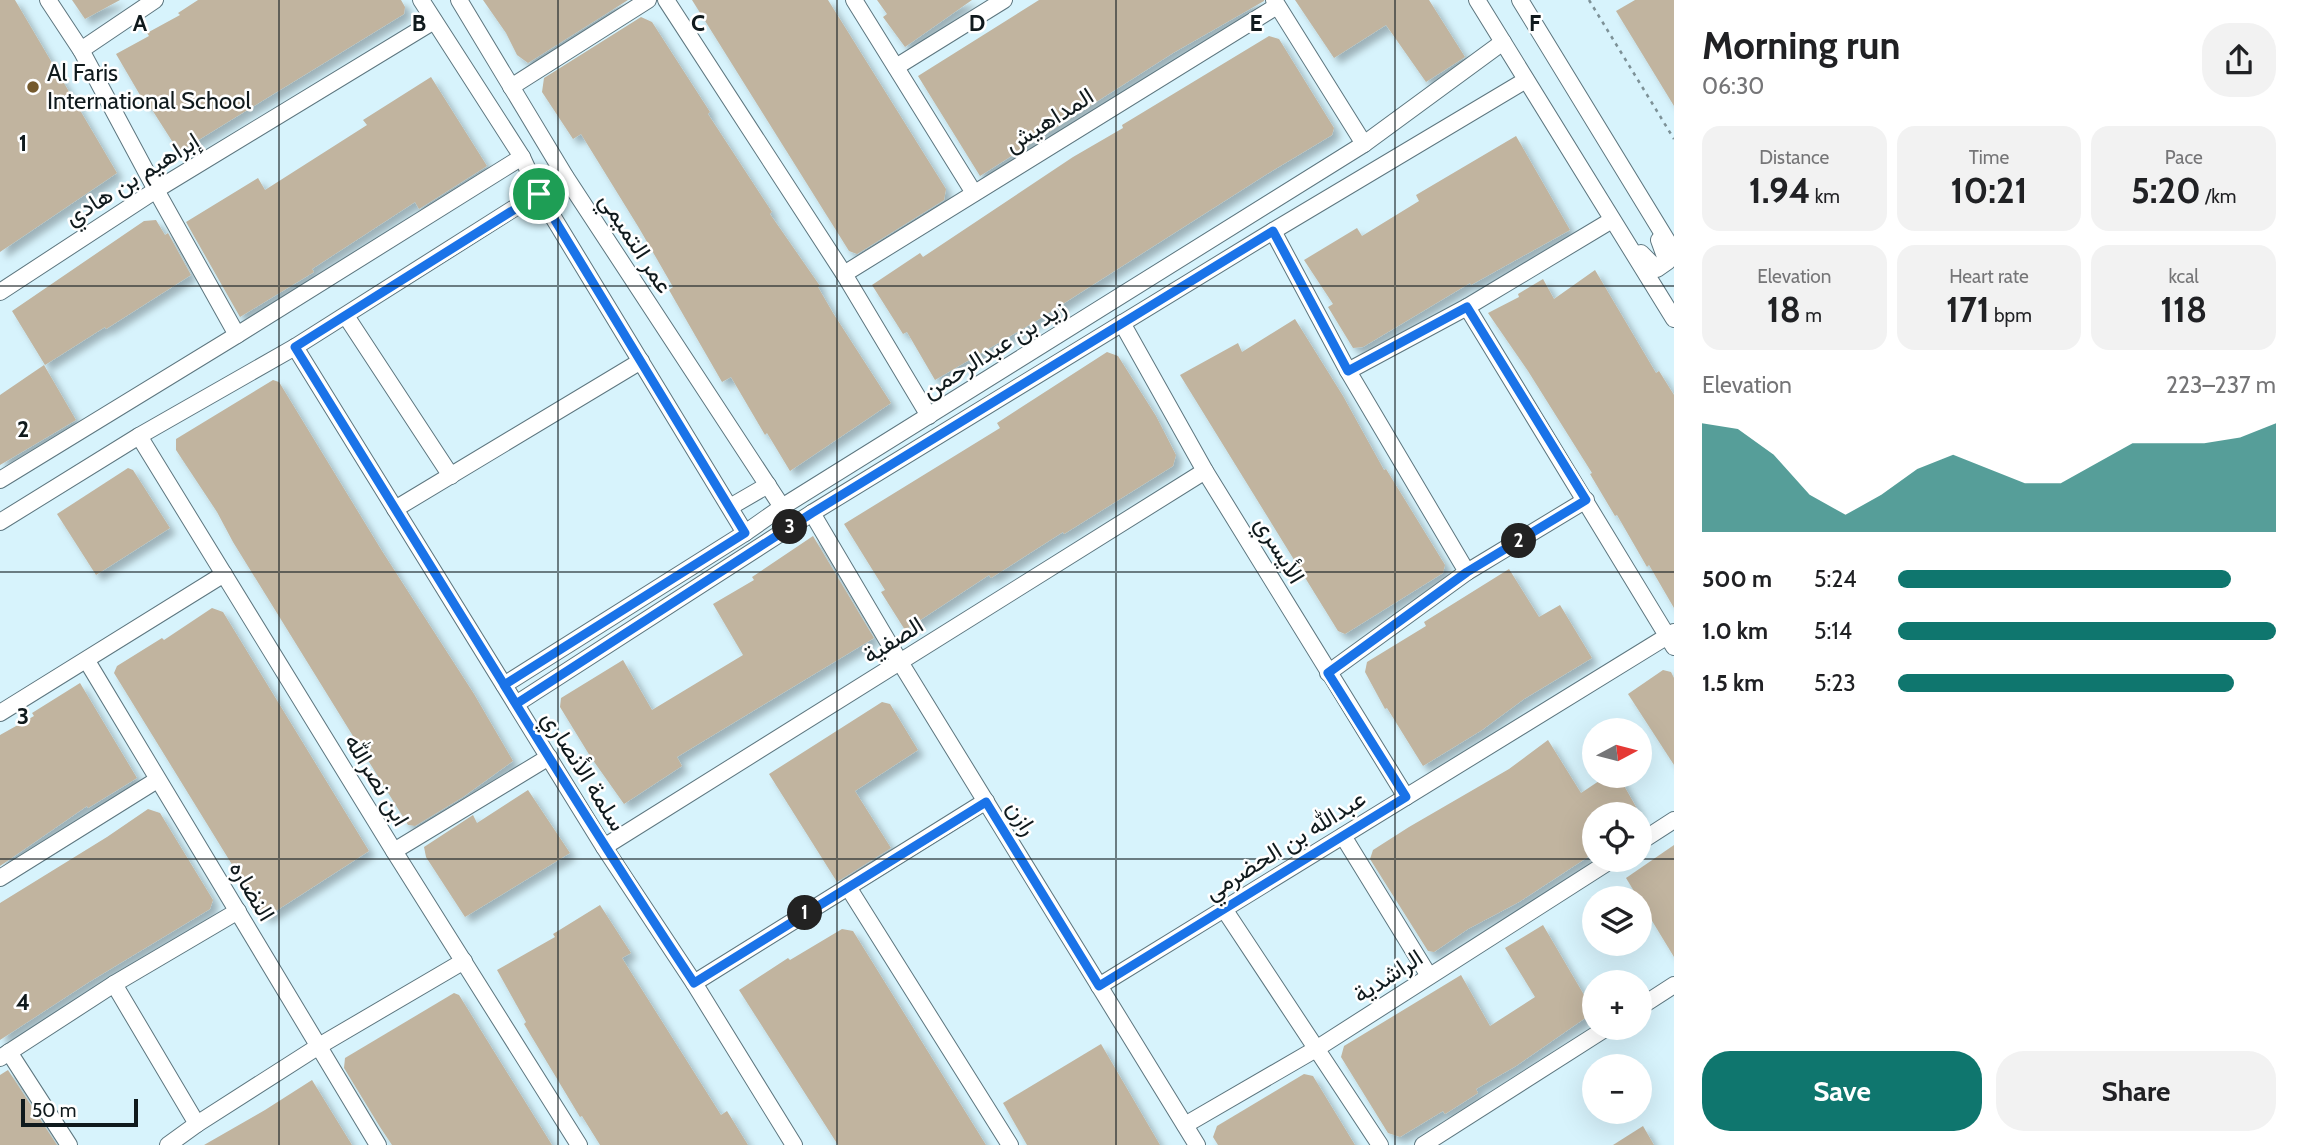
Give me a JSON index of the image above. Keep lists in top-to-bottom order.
{
  "streets": {
    "street": [
      "المداهيش",
      "إبراهيم بن هادي",
      "عمر التميمي",
      "زيد بن عبدالرحمن",
      "الأيسري",
      "الصفية",
      "سلمة الأنصاري",
      "ابن نصرالله",
      "رازن",
      "عبدالله بن الحضرمي",
      "النضاره",
      "الراشدية"
    ]
  },
  "crossings": [
    ["عمر التميمي", "زيد بن عبدالرحمن"],
    ["زيد بن عبدالرحمن", "الأيسري"],
    ["زيد بن عبدالرحمن", "سلمة الأنصاري"],
    ["زيد بن عبدالرحمن", "رازن"],
    ["الأيسري", "الصفية"],
    ["الأيسري", "عبدالله بن الحضرمي"],
    ["الصفية", "سلمة الأنصاري"],
    ["الصفية", "رازن"],
    ["رازن", "عبدالله بن الحضرمي"],
    ["رازن", "الراشدية"]
  ],
  "places": ["Al Faris International School"],
  "scale_bar": "50 m",
  "north": "right",
  "page": {
    "heading": ["Morning run", "06:30"],
    "stats": [
      ["Distance", "1.94 km"],
      ["Time", "10:21"],
      ["Pace", "5:20 /km"],
      ["Elevation", "18 m"],
      ["Heart rate", "171 bpm"],
      ["kcal", "118"]
    ],
    "chart": ["Elevation", "223–237 m"],
    "pins": ["3", "2", "1"],
    "list": [
      {
        "name": "500 m",
        "note": "5:24"
      },
      {
        "name": "1.0 km",
        "note": "5:14"
      },
      {
        "name": "1.5 km",
        "note": "5:23"
      }
    ],
    "map_buttons": ["+", "−"],
    "buttons": ["Save", "Share"],
    "scale": "50 m"
  },
  "grid": {
    "columns": [
      "A",
      "B",
      "C",
      "D",
      "E",
      "F"
    ],
    "rows": [
      "1",
      "2",
      "3",
      "4"
    ]
  }
}
